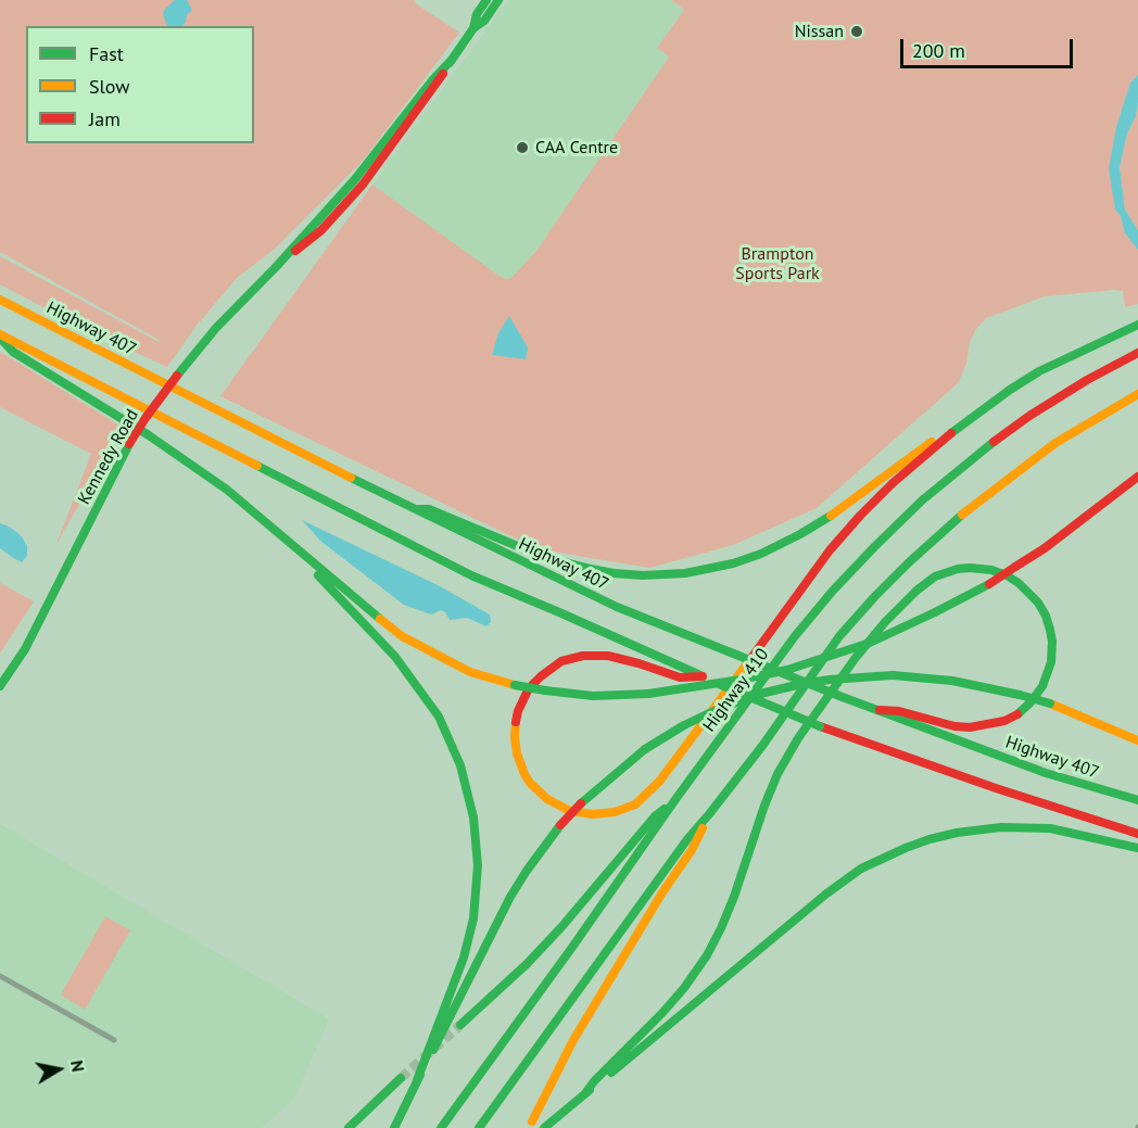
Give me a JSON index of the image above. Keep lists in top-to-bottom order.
{
  "streets": {
    "main road": ["Highway 407", "Kennedy Road", "Highway 410"]
  },
  "parks": ["Brampton Sports Park"],
  "places": ["Nissan", "CAA Centre"],
  "legend": ["Fast", "Slow", "Jam"],
  "scale_bar": "200 m",
  "north": "right"
}
